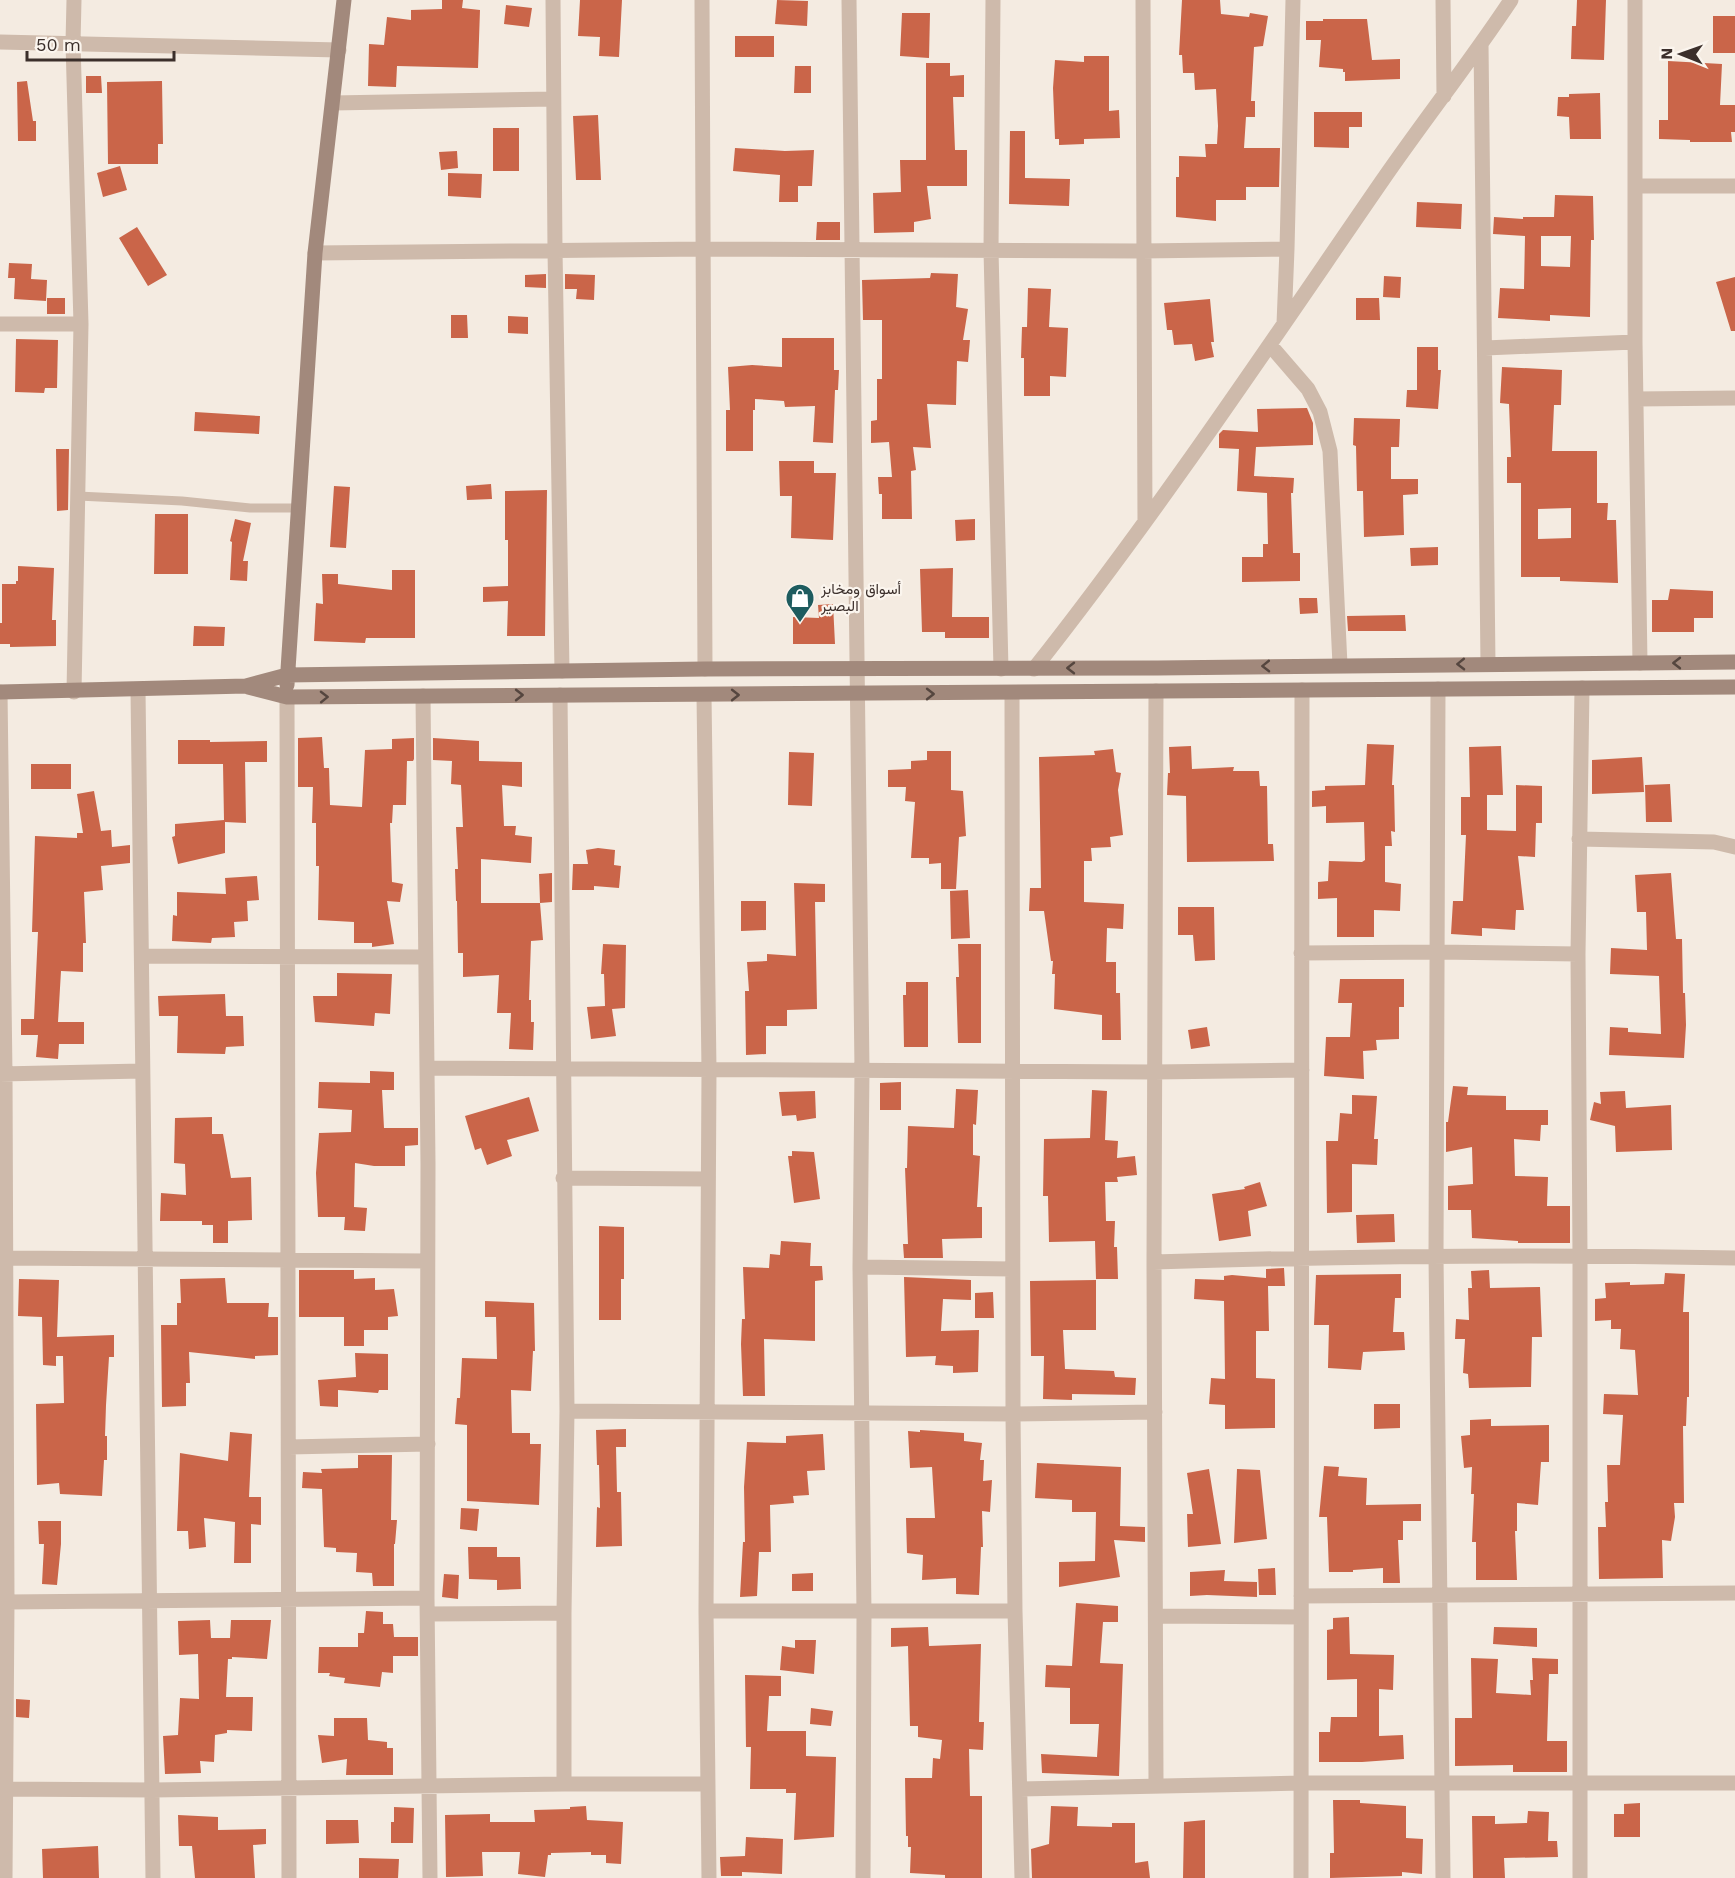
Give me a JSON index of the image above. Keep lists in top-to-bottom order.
{
  "places": {
    "shop": ["أسواق ومخابز البصير"]
  },
  "scale_bar": "50 m",
  "north": "left"
}
